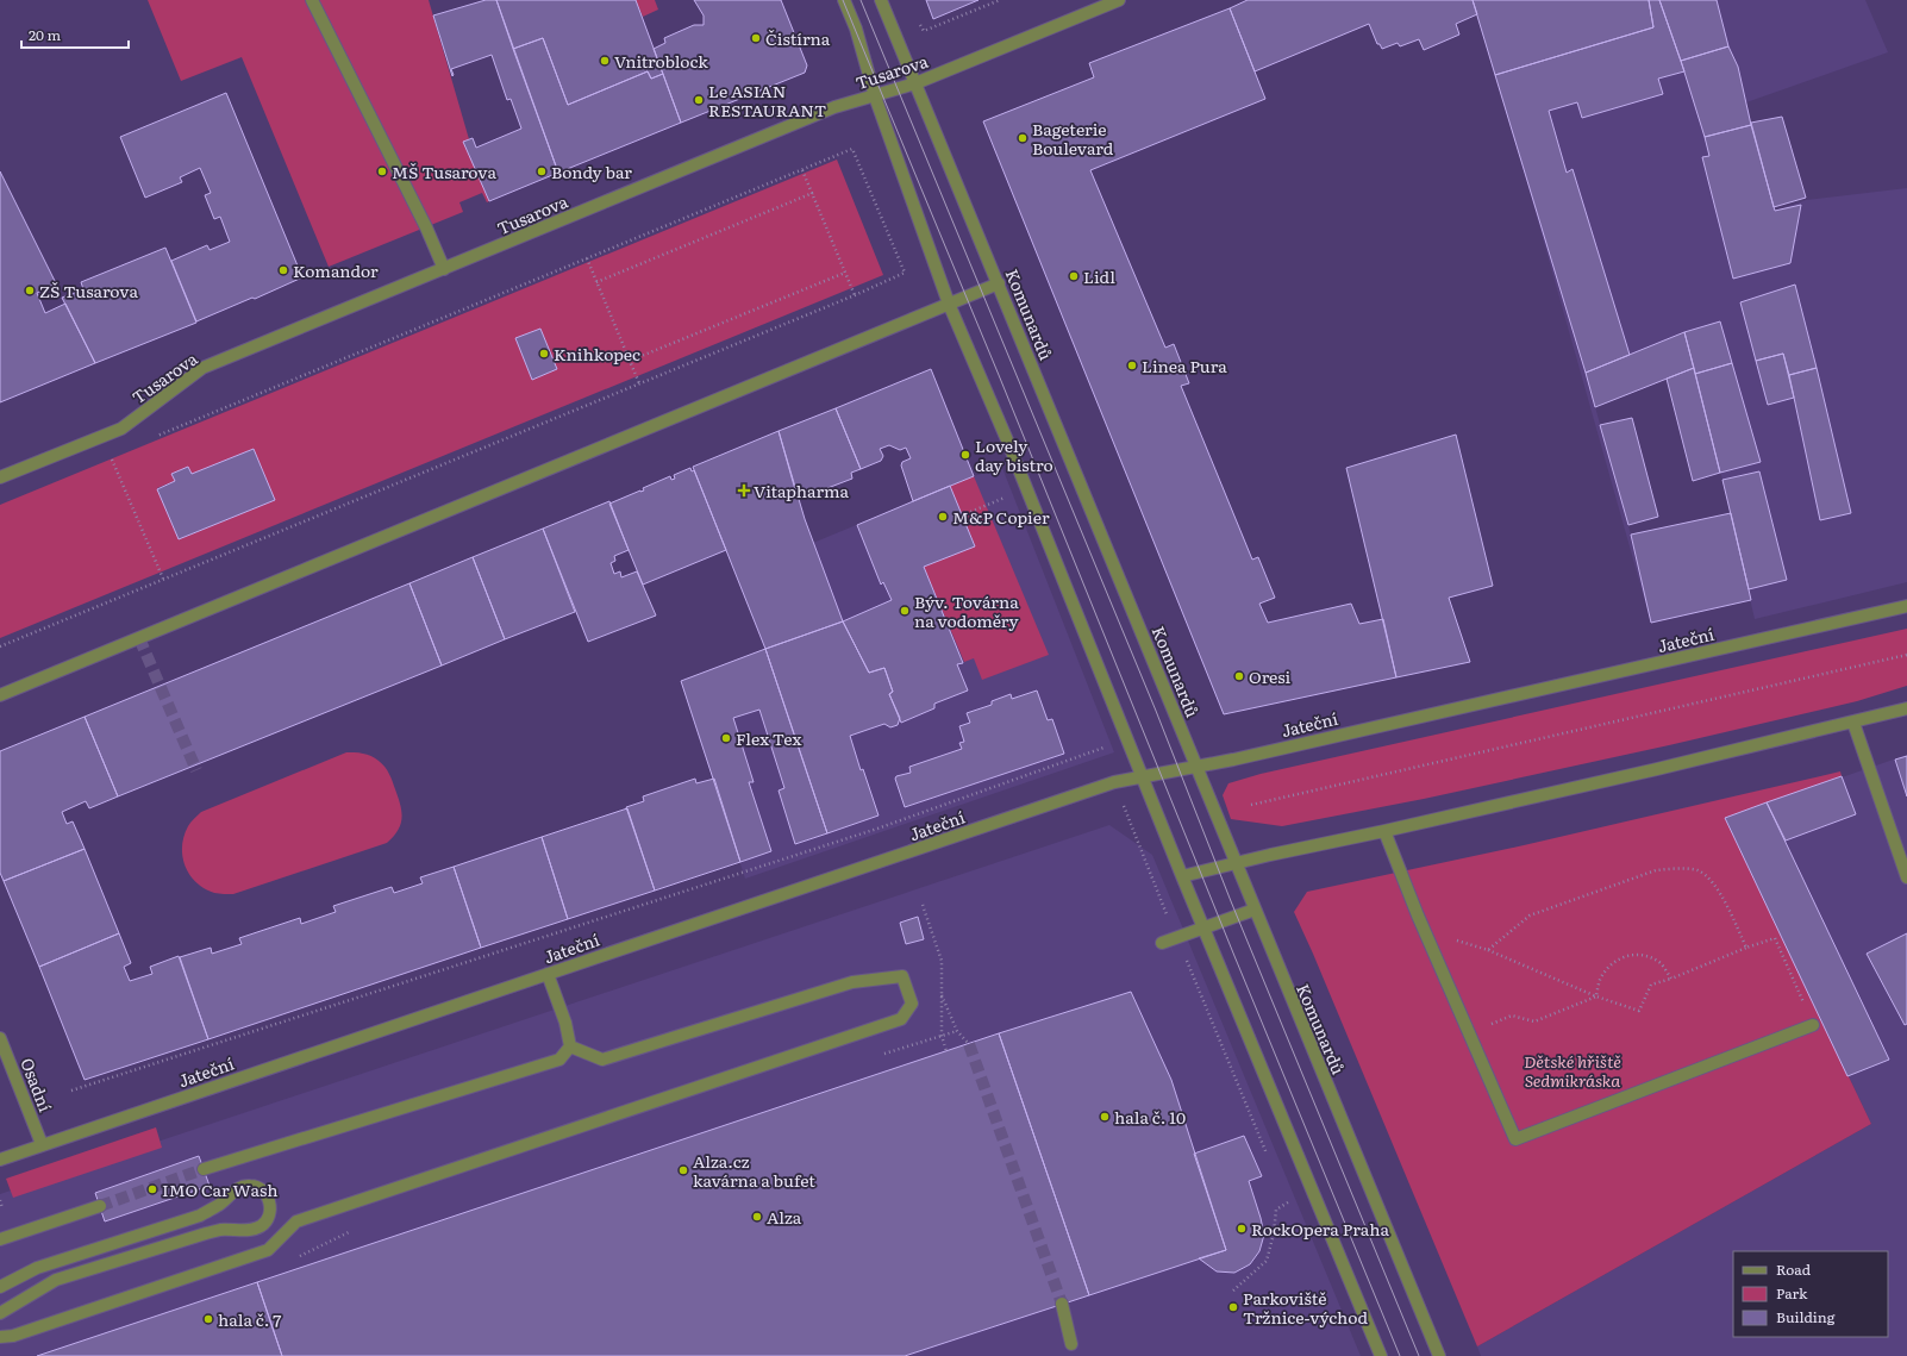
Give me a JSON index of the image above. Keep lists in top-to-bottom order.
{
  "streets": {
    "street": [
      "Tusarova",
      "Komunardů",
      "Jateční",
      "Osadní"
    ]
  },
  "crossings": [
    ["Tusarova", "Komunardů"],
    ["Komunardů", "Jateční"],
    ["Jateční", "Osadní"]
  ],
  "parks": ["Dětské hřiště Sedmikráska"],
  "places": {
    "other": [
      "Čistírna",
      "Vnitroblock",
      "Le ASIAN RESTAURANT",
      "Bageterie Boulevard",
      "MŠ Tusarova",
      "Bondy bar",
      "Komandor",
      "Lidl",
      "ZŠ Tusarova",
      "Knihkopec",
      "Linea Pura",
      "Lovely day bistro",
      "M&P Copier",
      "Býv. Továrna na vodoměry",
      "Oresi",
      "Flex Tex",
      "hala č. 10",
      "Alza.cz kavárna a bufet",
      "IMO Car Wash",
      "Alza",
      "RockOpera Praha",
      "Parkoviště Tržnice-východ",
      "hala č. 7"
    ],
    "health": ["Vitapharma"]
  },
  "legend": ["Road", "Park", "Building"],
  "scale_bar": "20 m"
}
